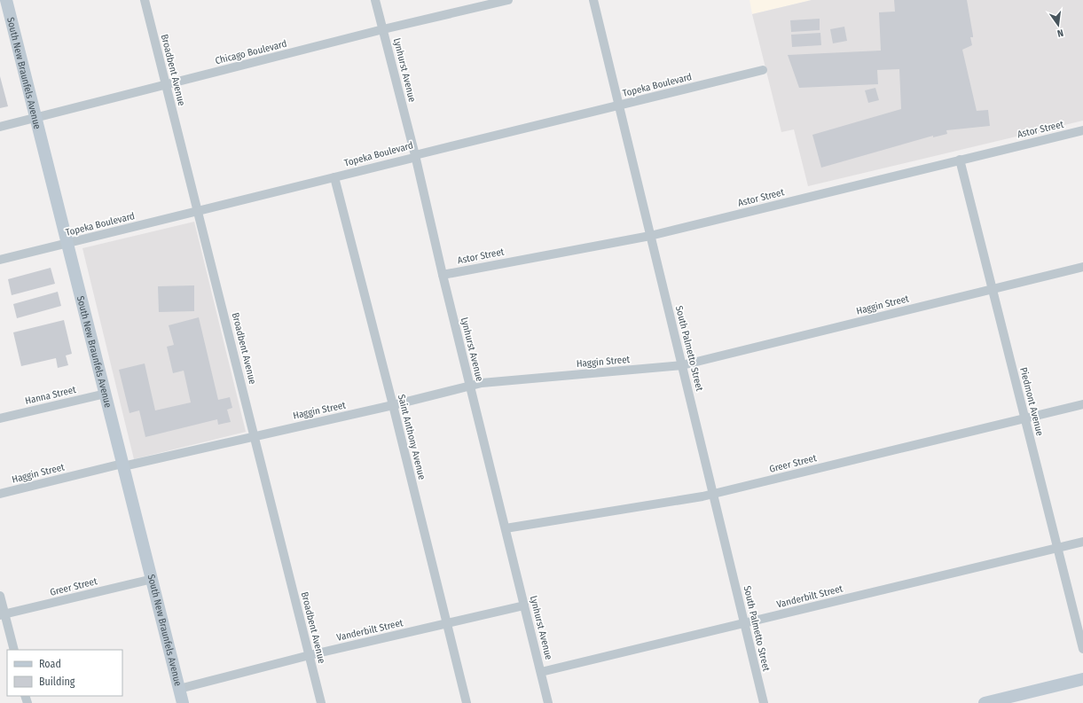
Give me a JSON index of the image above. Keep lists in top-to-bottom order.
{
  "streets": {
    "main road": ["South New Braunfels Avenue"],
    "street": [
      "Chicago Boulevard",
      "Broadbent Avenue",
      "Lynhurst Avenue",
      "Topeka Boulevard",
      "Astor Street",
      "Haggin Street",
      "South Palmetto Street",
      "Hanna Street",
      "Piedmont Avenue",
      "Saint Anthony Avenue",
      "Greer Street",
      "Vanderbilt Street"
    ]
  },
  "crossings": [
    ["Chicago Boulevard", "Broadbent Avenue"],
    ["Chicago Boulevard", "Lynhurst Avenue"],
    ["Chicago Boulevard", "South New Braunfels Avenue"],
    ["Broadbent Avenue", "Topeka Boulevard"],
    ["Broadbent Avenue", "Haggin Street"],
    ["Broadbent Avenue", "Vanderbilt Street"],
    ["Lynhurst Avenue", "Topeka Boulevard"],
    ["Lynhurst Avenue", "Astor Street"],
    ["Lynhurst Avenue", "Haggin Street"],
    ["Lynhurst Avenue", "Greer Street"],
    ["Lynhurst Avenue", "Vanderbilt Street"],
    ["South New Braunfels Avenue", "Topeka Boulevard"],
    ["South New Braunfels Avenue", "Haggin Street"],
    ["South New Braunfels Avenue", "Hanna Street"],
    ["South New Braunfels Avenue", "Greer Street"],
    ["South New Braunfels Avenue", "Vanderbilt Street"],
    ["Topeka Boulevard", "South Palmetto Street"],
    ["Topeka Boulevard", "Saint Anthony Avenue"],
    ["Astor Street", "South Palmetto Street"],
    ["Astor Street", "Piedmont Avenue"],
    ["Haggin Street", "South Palmetto Street"],
    ["Haggin Street", "Piedmont Avenue"],
    ["Haggin Street", "Saint Anthony Avenue"],
    ["South Palmetto Street", "Greer Street"],
    ["South Palmetto Street", "Vanderbilt Street"],
    ["Piedmont Avenue", "Greer Street"],
    ["Piedmont Avenue", "Vanderbilt Street"],
    ["Saint Anthony Avenue", "Vanderbilt Street"]
  ],
  "legend": ["Road", "Building"],
  "north": "bottom"
}
